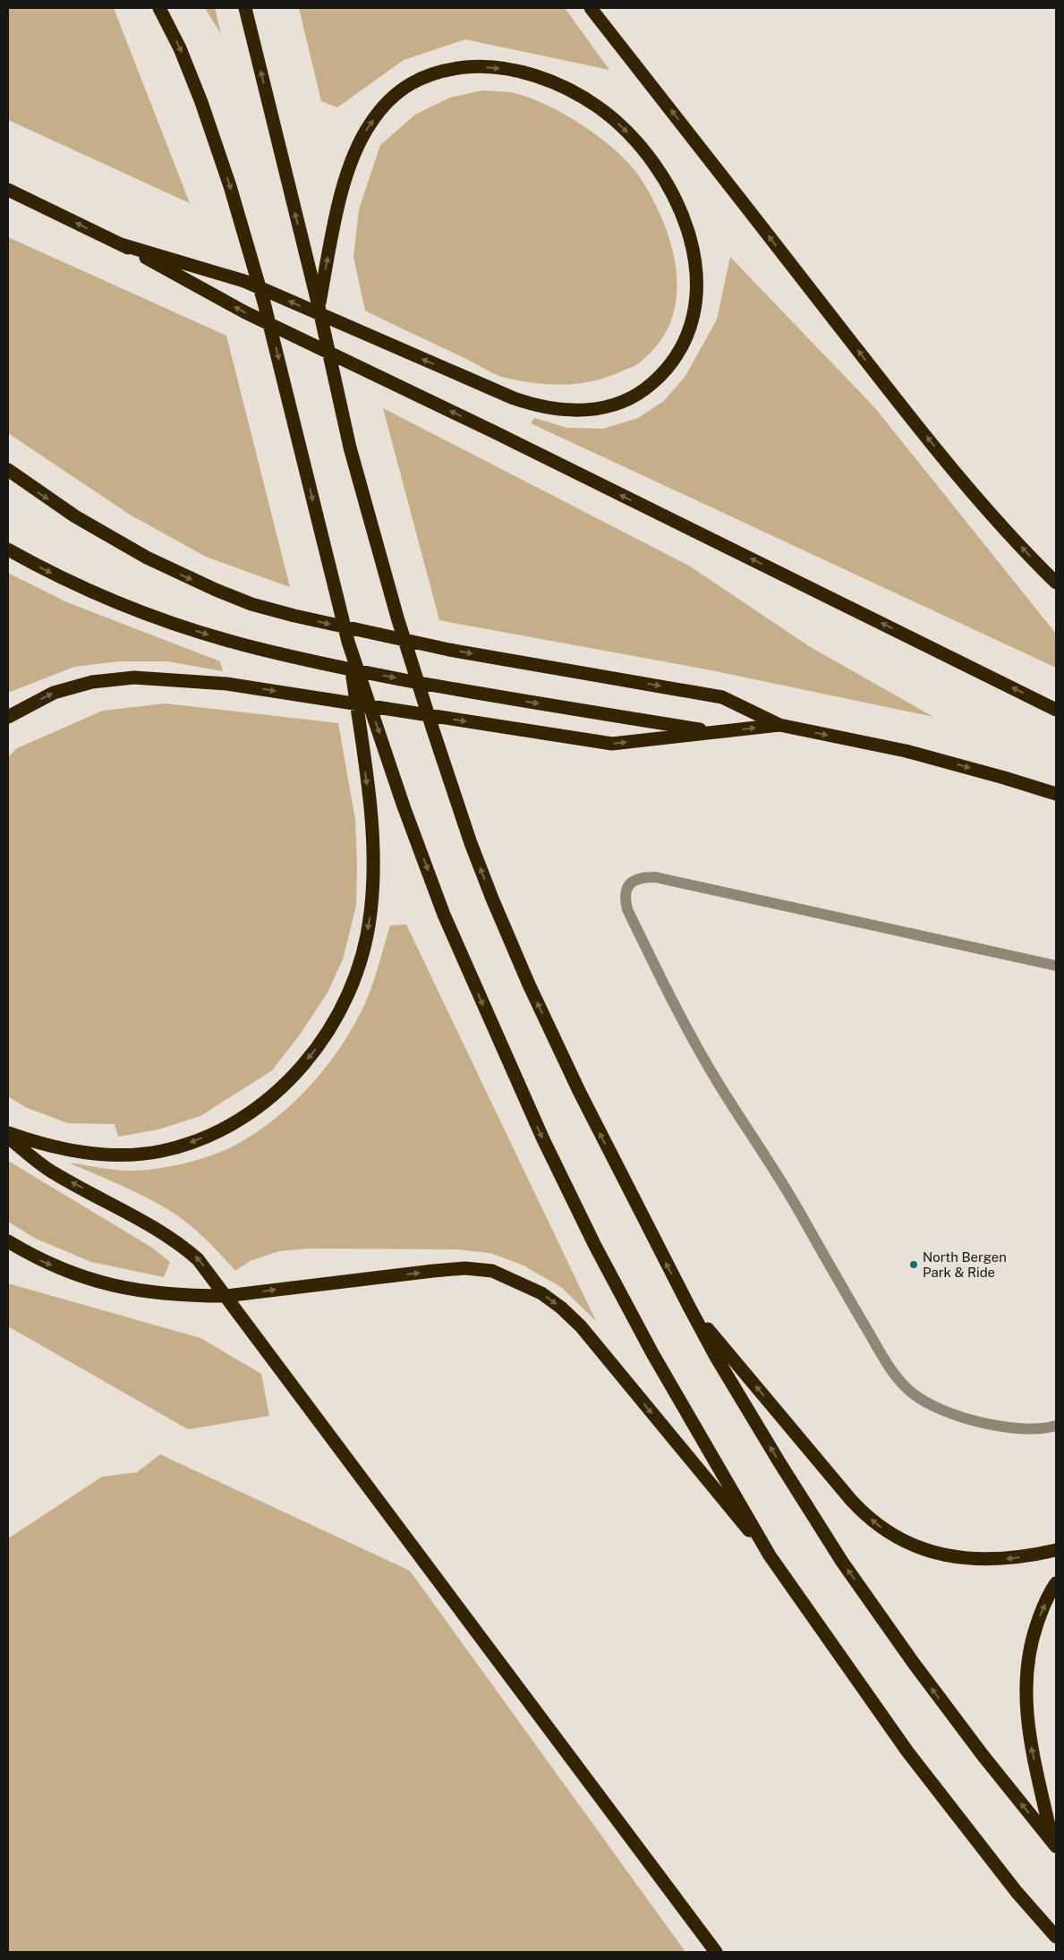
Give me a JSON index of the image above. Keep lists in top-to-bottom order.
{
  "places": ["North Bergen Park & Ride"]
}
